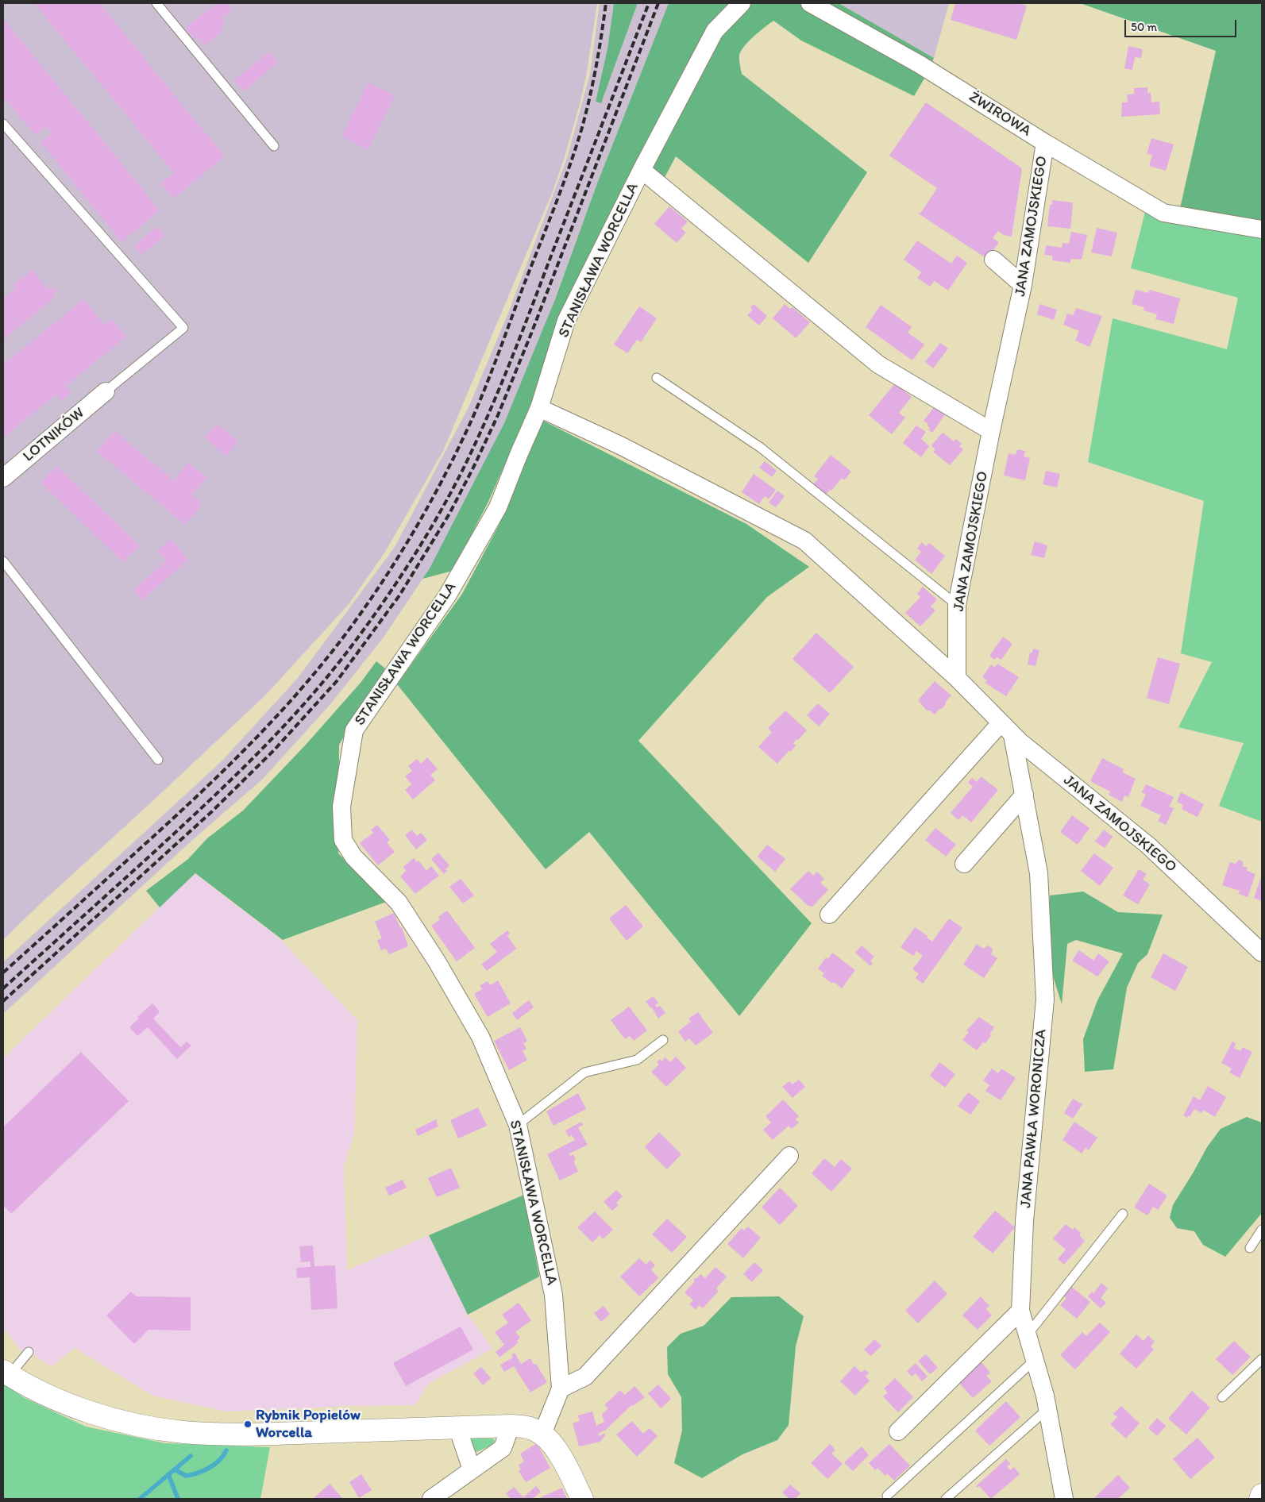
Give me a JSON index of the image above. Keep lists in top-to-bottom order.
{
  "streets": {
    "street": [
      "ŻWIROWA",
      "JANA ZAMOJSKIEGO",
      "STANISŁAWA WORCELLA",
      "LOTNIKÓW",
      "JANA PAWŁA WORONICZA"
    ]
  },
  "crossings": [
    ["ŻWIROWA", "JANA ZAMOJSKIEGO"],
    ["JANA ZAMOJSKIEGO", "JANA PAWŁA WORONICZA"]
  ],
  "places": ["Rybnik Popielów Worcella"],
  "scale_bar": "50 m"
}
